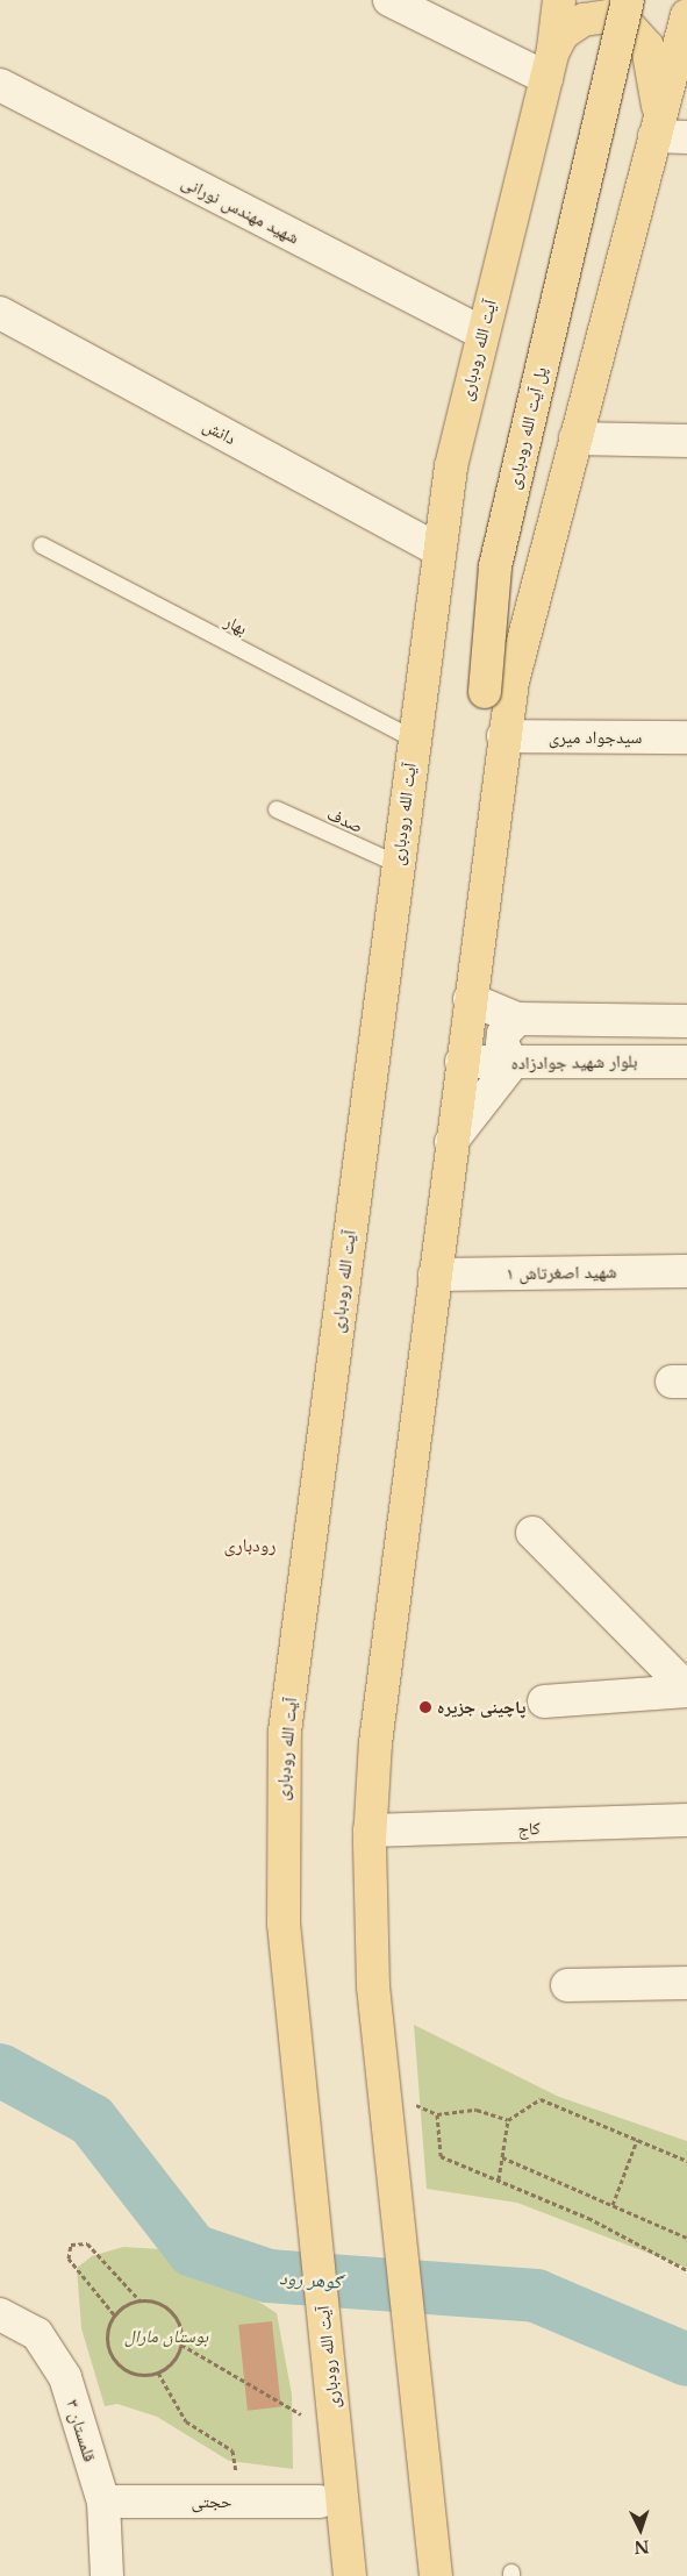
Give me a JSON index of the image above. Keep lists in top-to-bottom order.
{
  "streets": {
    "main road": ["آیت الله رودباری", "پل آیت الله رودباری"],
    "street": [
      "شهید مهندس نورانی",
      "دانش",
      "سیدجواد میری",
      "بلوار شهید جوادزاده",
      "شهید اصغرتاش ۱",
      "کاج",
      "قلمستان ۳",
      "حجتی"
    ],
    "lane": ["بهار", "صدف"]
  },
  "crossings": [
    ["شهید مهندس نورانی", "آیت الله رودباری"],
    ["آیت الله رودباری", "دانش"],
    ["آیت الله رودباری", "بهار"],
    ["آیت الله رودباری", "صدف"],
    ["قلمستان ۳", "حجتی"]
  ],
  "districts": ["رودباری"],
  "water": ["گوهر رود"],
  "parks": ["بوستان مارال"],
  "places": ["پاچینی جزیره"],
  "north": "bottom"
}
